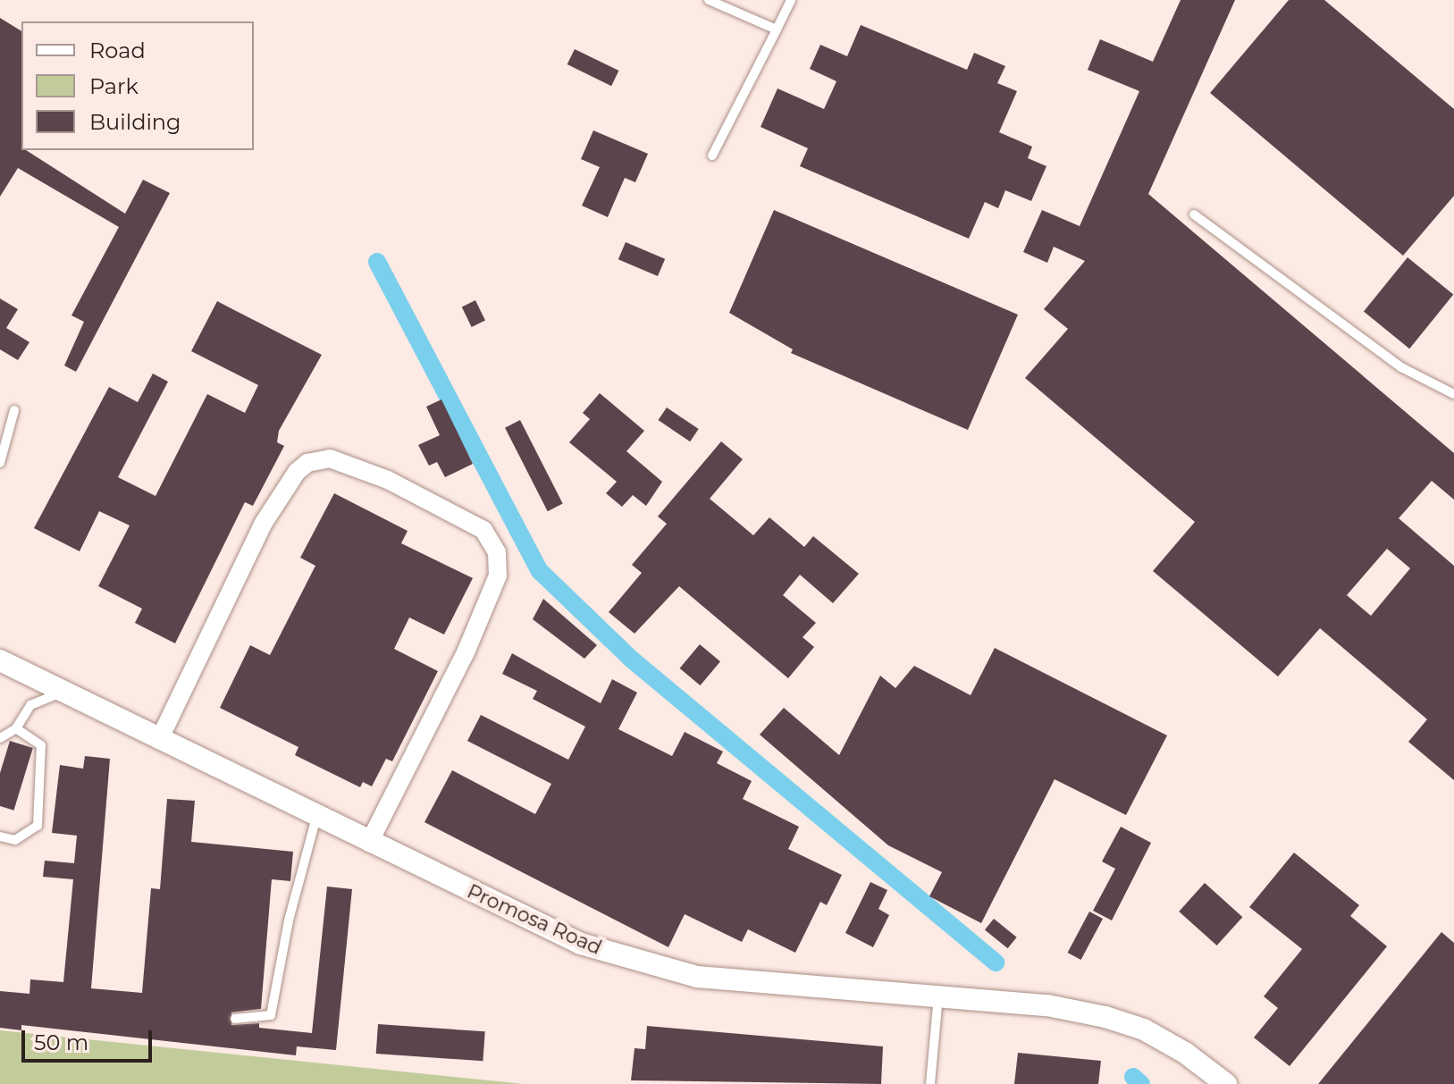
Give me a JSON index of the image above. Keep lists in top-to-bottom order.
{
  "streets": {
    "street": ["Promosa Road"]
  },
  "legend": ["Road", "Park", "Building"],
  "scale_bar": "50 m"
}
